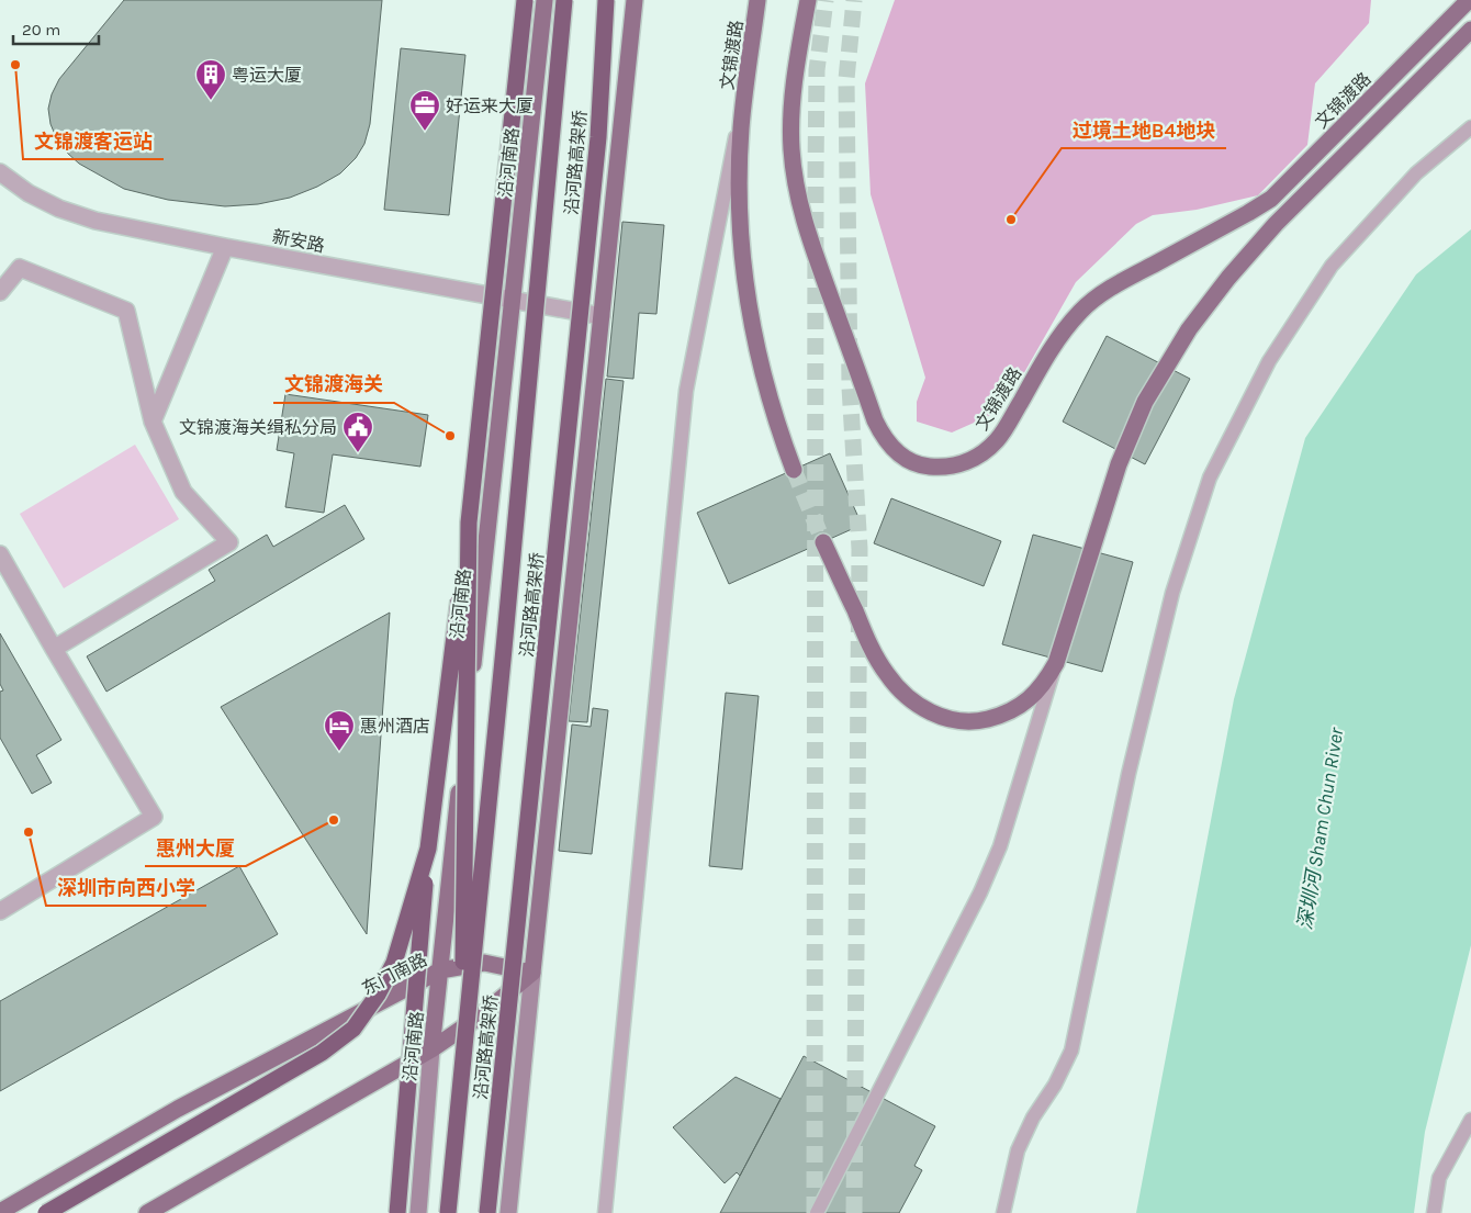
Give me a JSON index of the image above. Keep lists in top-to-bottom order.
{
  "streets": {
    "highway": ["沿河路高架桥"],
    "main road": ["文锦渡路", "沿河南路", "东门南路"],
    "street": ["新安路"]
  },
  "crossings": [
    ["沿河南路", "新安路"],
    ["沿河南路", "东门南路"]
  ],
  "water": ["深圳河 Sham Chun River"],
  "places": {
    "other": [
      "文锦渡客运站",
      "过境土地B4地块",
      "文锦渡海关",
      "惠州大厦",
      "深圳市向西小学"
    ],
    "building": ["粤运大厦"],
    "office": ["好运来大厦"],
    "public building": ["文锦渡海关缉私分局"],
    "hotel": ["惠州酒店"]
  },
  "scale_bar": "20 m"
}
